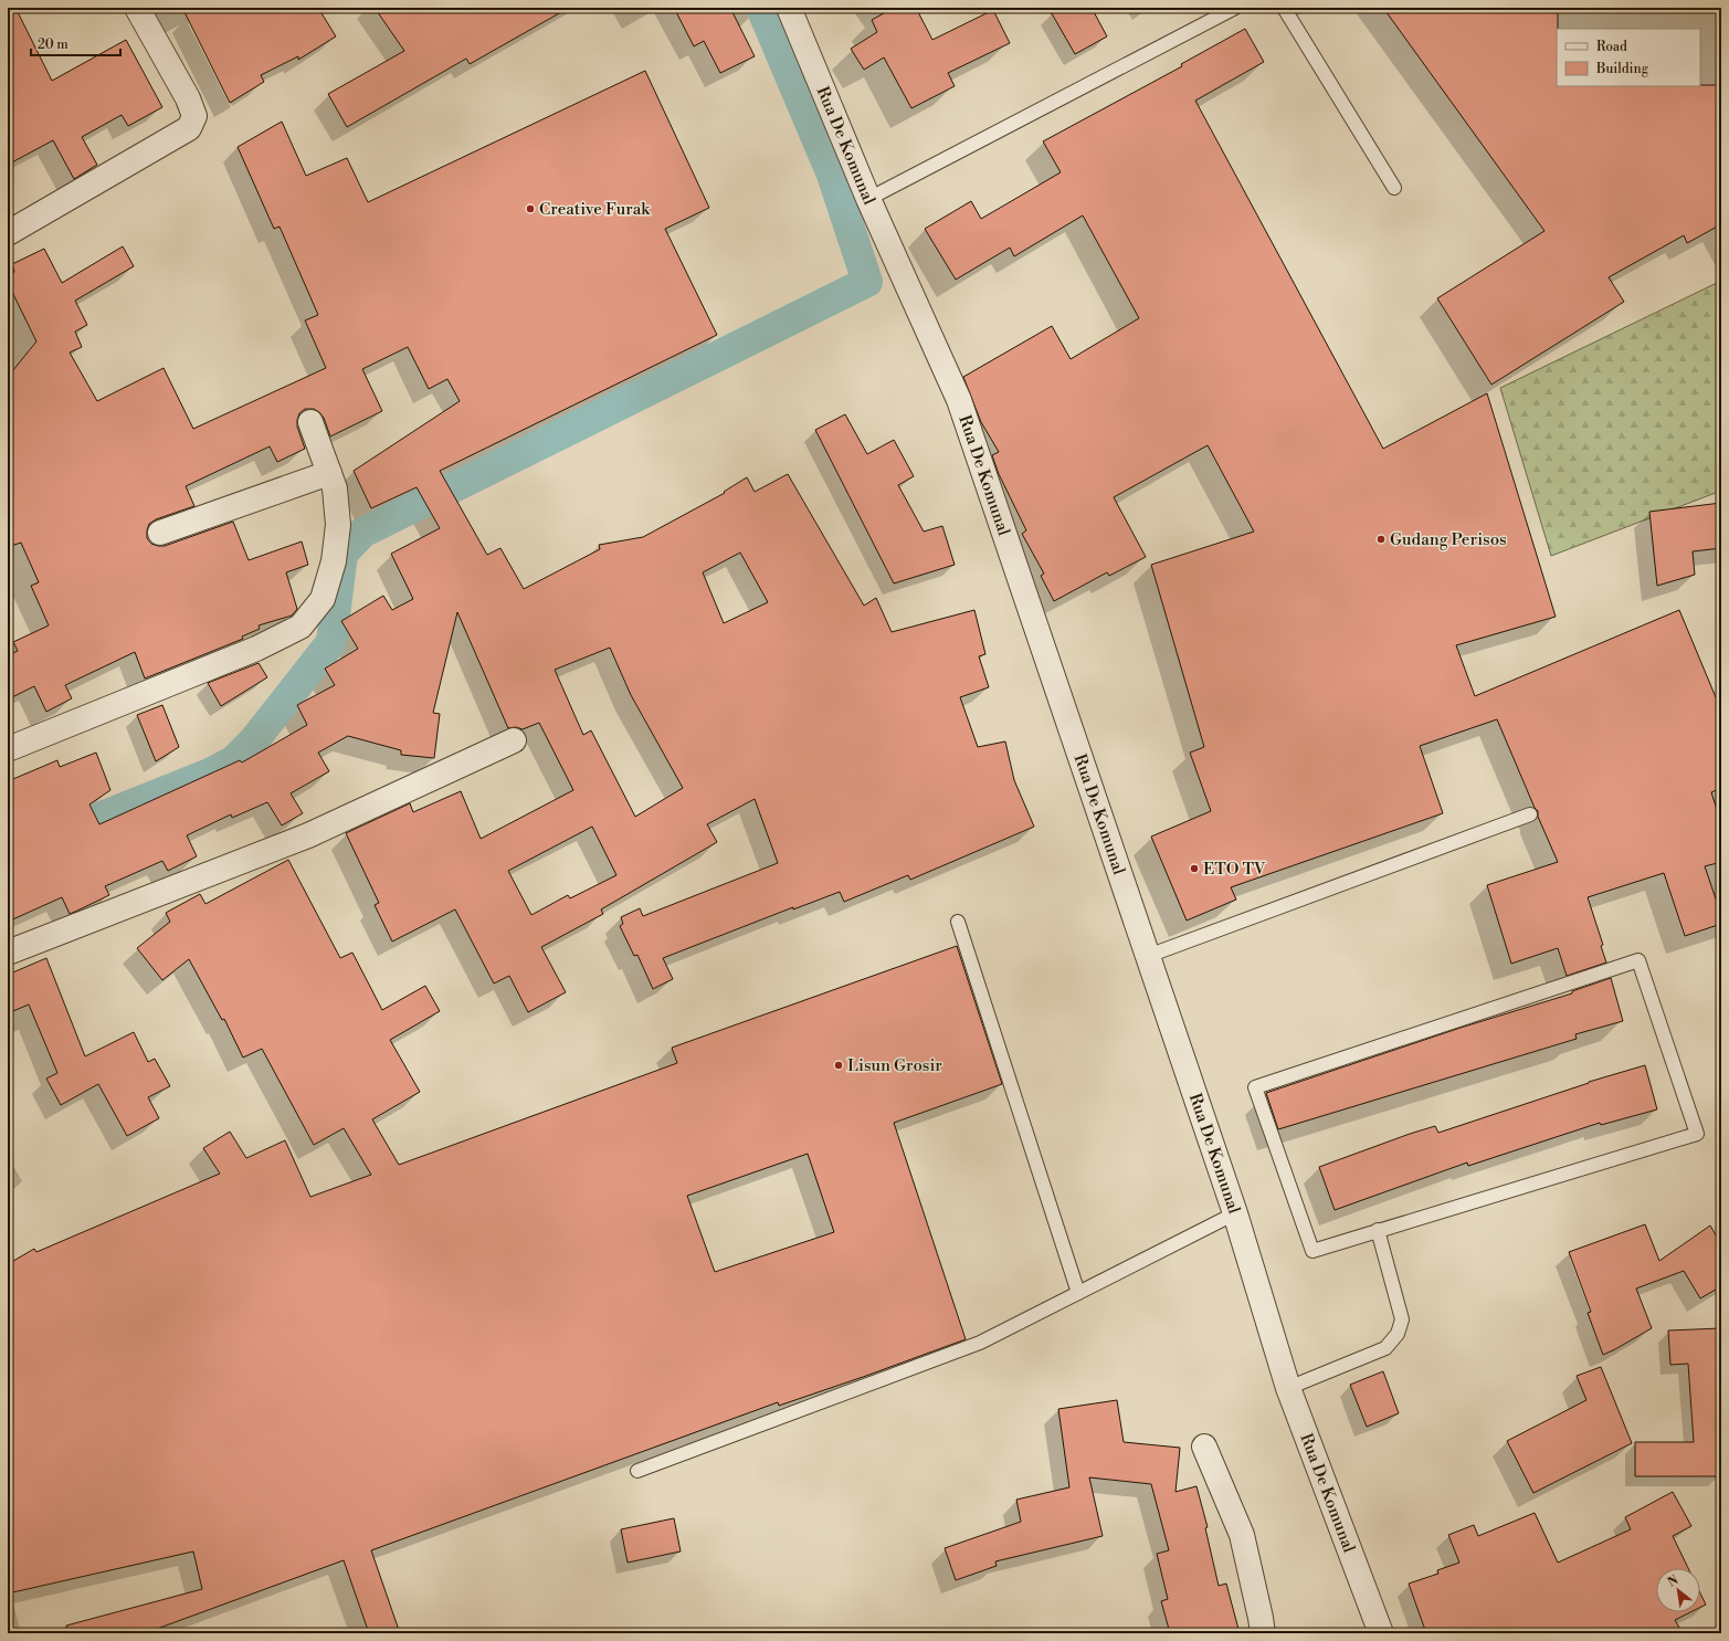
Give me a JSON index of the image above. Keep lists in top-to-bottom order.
{
  "streets": {
    "street": ["Rua De Komunal"]
  },
  "places": [
    "Creative Furak",
    "Gudang Perisos",
    "ETO TV",
    "Lisun Grosir"
  ],
  "legend": ["Road", "Building"],
  "scale_bar": "20 m",
  "north": "top left"
}
